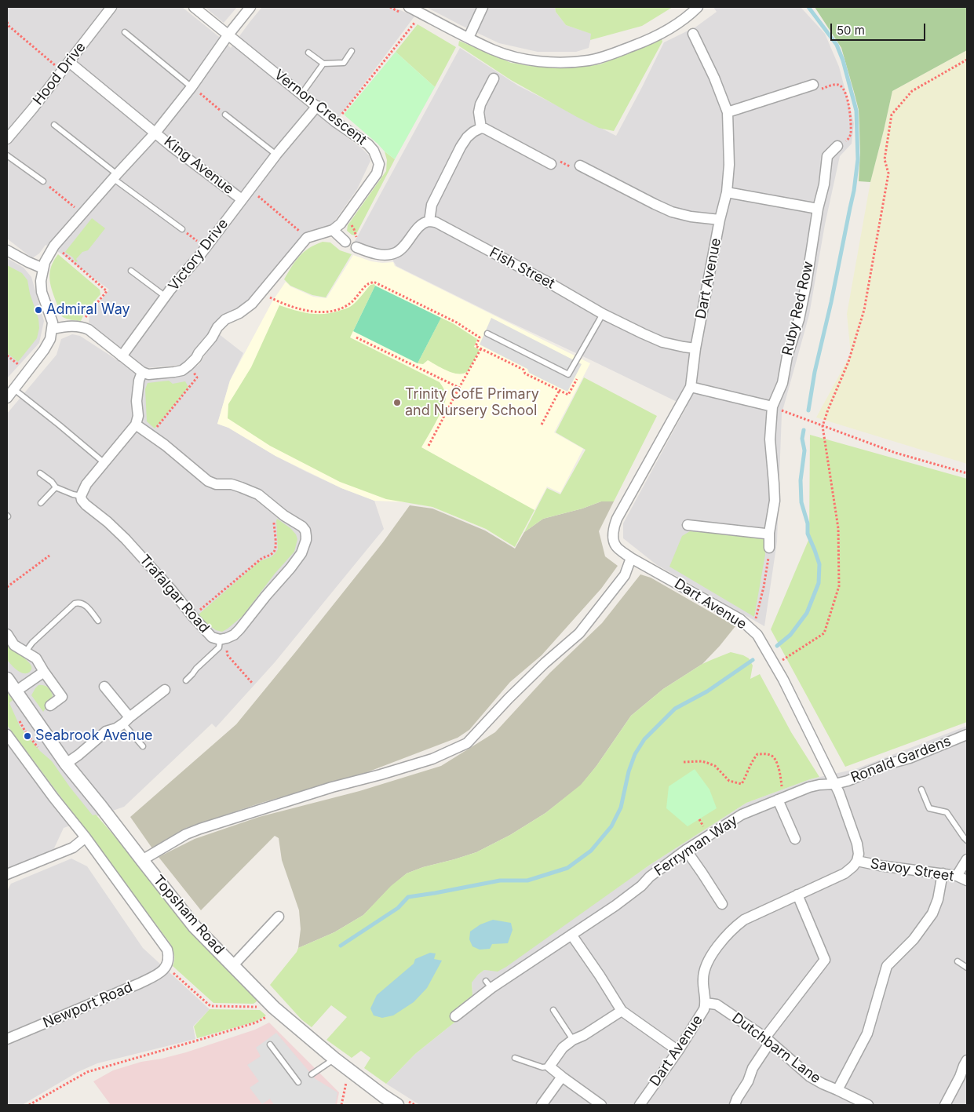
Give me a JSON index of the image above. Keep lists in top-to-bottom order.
{
  "streets": {
    "street": [
      "Hood Drive",
      "Vernon Crescent",
      "King Avenue",
      "Victory Drive",
      "Fish Street",
      "Dart Avenue",
      "Ruby Red Row",
      "Trafalgar Road",
      "Ronald Gardens",
      "Ferryman Way",
      "Savoy Street",
      "Topsham Road",
      "Newport Road",
      "Dutchbarn Lane"
    ]
  },
  "crossings": [
    ["Hood Drive", "King Avenue"],
    ["Vernon Crescent", "Victory Drive"],
    ["King Avenue", "Victory Drive"],
    ["Fish Street", "Dart Avenue"],
    ["Dart Avenue", "Ronald Gardens"],
    ["Dart Avenue", "Ferryman Way"],
    ["Dart Avenue", "Savoy Street"],
    ["Dart Avenue", "Dutchbarn Lane"],
    ["Ronald Gardens", "Ferryman Way"]
  ],
  "places": ["Admiral Way", "Trinity CofE Primary and Nursery School", "Seabrook Avenue"],
  "scale_bar": "50 m"
}
